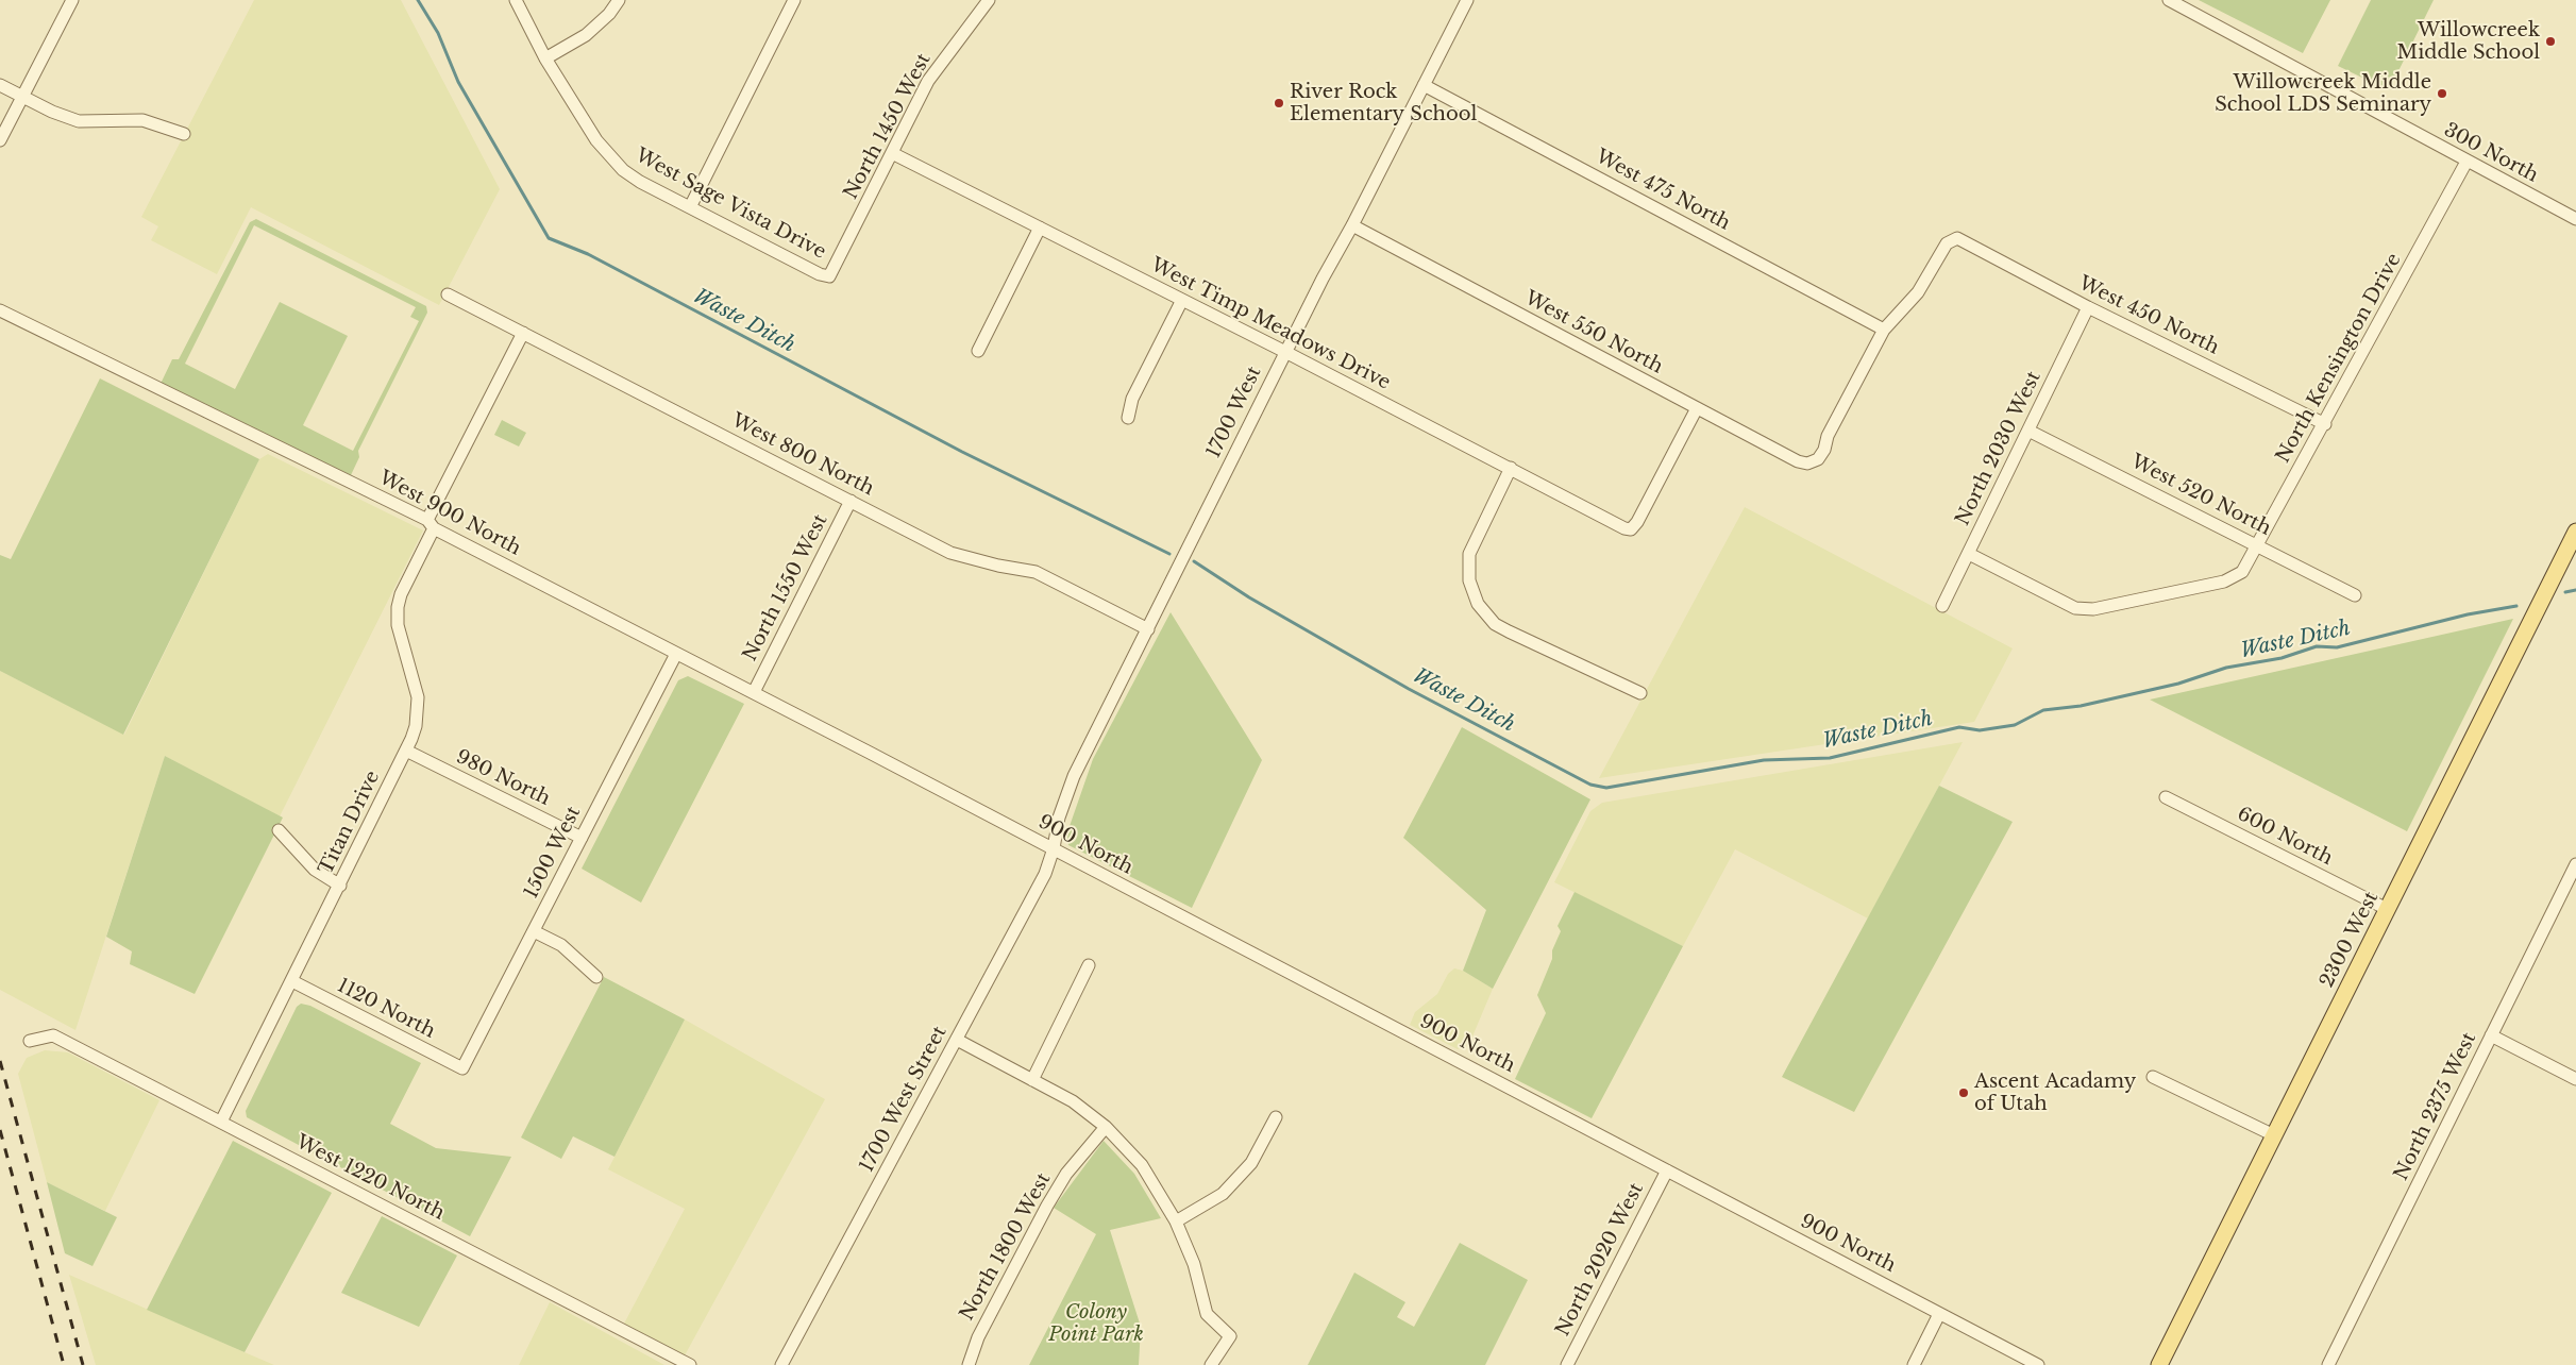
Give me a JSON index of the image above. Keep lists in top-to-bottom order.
{
  "streets": {
    "main road": ["2300 West"],
    "street": [
      "North 1450 West",
      "300 North",
      "West 475 North",
      "West Sage Vista Drive",
      "West 450 North",
      "West Timp Meadows Drive",
      "West 550 North",
      "North Kensington Drive",
      "1700 West",
      "North 2030 West",
      "West 800 North",
      "West 520 North",
      "West 900 North",
      "North 1550 West",
      "980 North",
      "Titan Drive",
      "600 North",
      "900 North",
      "1500 West",
      "1120 North",
      "1700 West Street",
      "North 2375 West",
      "West 1220 North",
      "North 1800 West",
      "North 2020 West"
    ]
  },
  "crossings": [
    ["North 1450 West", "West Sage Vista Drive"],
    ["North 1450 West", "West Timp Meadows Drive"],
    ["300 North", "North Kensington Drive"],
    ["West 475 North", "West 450 North"],
    ["West 475 North", "West 550 North"],
    ["West 475 North", "1700 West"],
    ["West 450 North", "West 550 North"],
    ["West 450 North", "North Kensington Drive"],
    ["West 450 North", "North 2030 West"],
    ["West Timp Meadows Drive", "West 550 North"],
    ["West Timp Meadows Drive", "1700 West"],
    ["West 550 North", "1700 West"],
    ["North Kensington Drive", "North 2030 West"],
    ["North Kensington Drive", "West 520 North"],
    ["1700 West", "West 800 North"],
    ["1700 West", "900 North"],
    ["1700 West", "1700 West Street"],
    ["North 2030 West", "West 520 North"],
    ["West 800 North", "North 1550 West"],
    ["West 800 North", "Titan Drive"],
    ["West 900 North", "North 1550 West"],
    ["West 900 North", "Titan Drive"],
    ["West 900 North", "900 North"],
    ["West 900 North", "1500 West"],
    ["980 North", "Titan Drive"],
    ["980 North", "1500 West"],
    ["Titan Drive", "1120 North"],
    ["Titan Drive", "West 1220 North"],
    ["600 North", "2300 West"],
    ["900 North", "1700 West Street"],
    ["900 North", "North 2020 West"],
    ["1500 West", "1120 North"]
  ],
  "water": ["Waste Ditch"],
  "parks": ["Colony Point Park"],
  "places": [
    "Willowcreek Middle School",
    "Willowcreek Middle School LDS Seminary",
    "River Rock Elementary School",
    "Ascent Acadamy of Utah"
  ]
}
